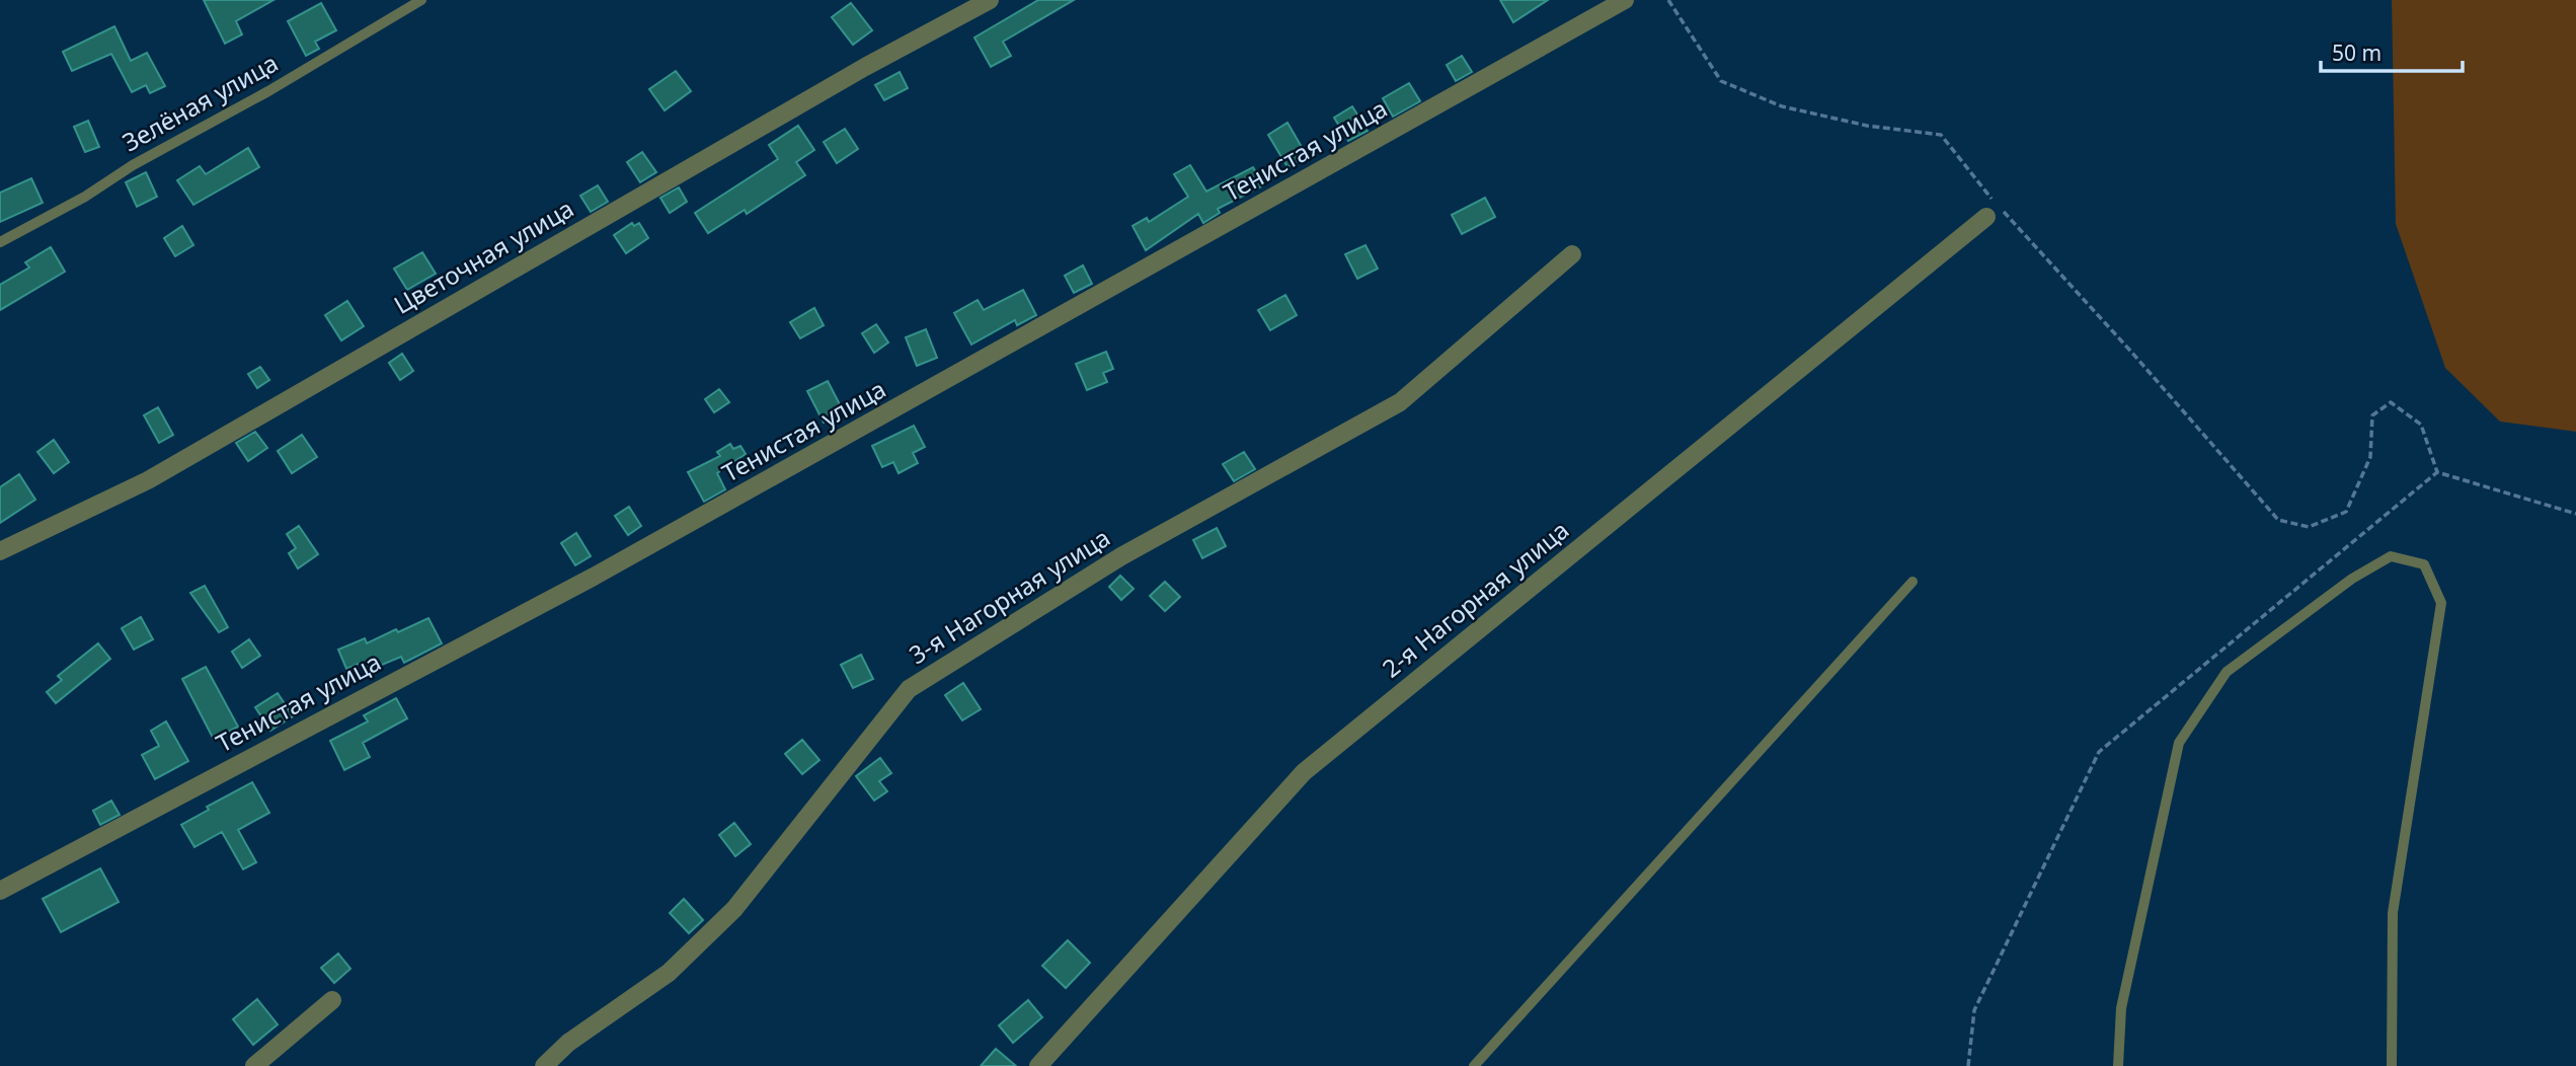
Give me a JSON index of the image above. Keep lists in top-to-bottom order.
{
  "streets": {
    "street": [
      "Тенистая улица",
      "Цветочная улица",
      "3-я Нагорная улица",
      "2-я Нагорная улица"
    ],
    "lane": ["Зелёная улица"]
  },
  "scale_bar": "50 m"
}
